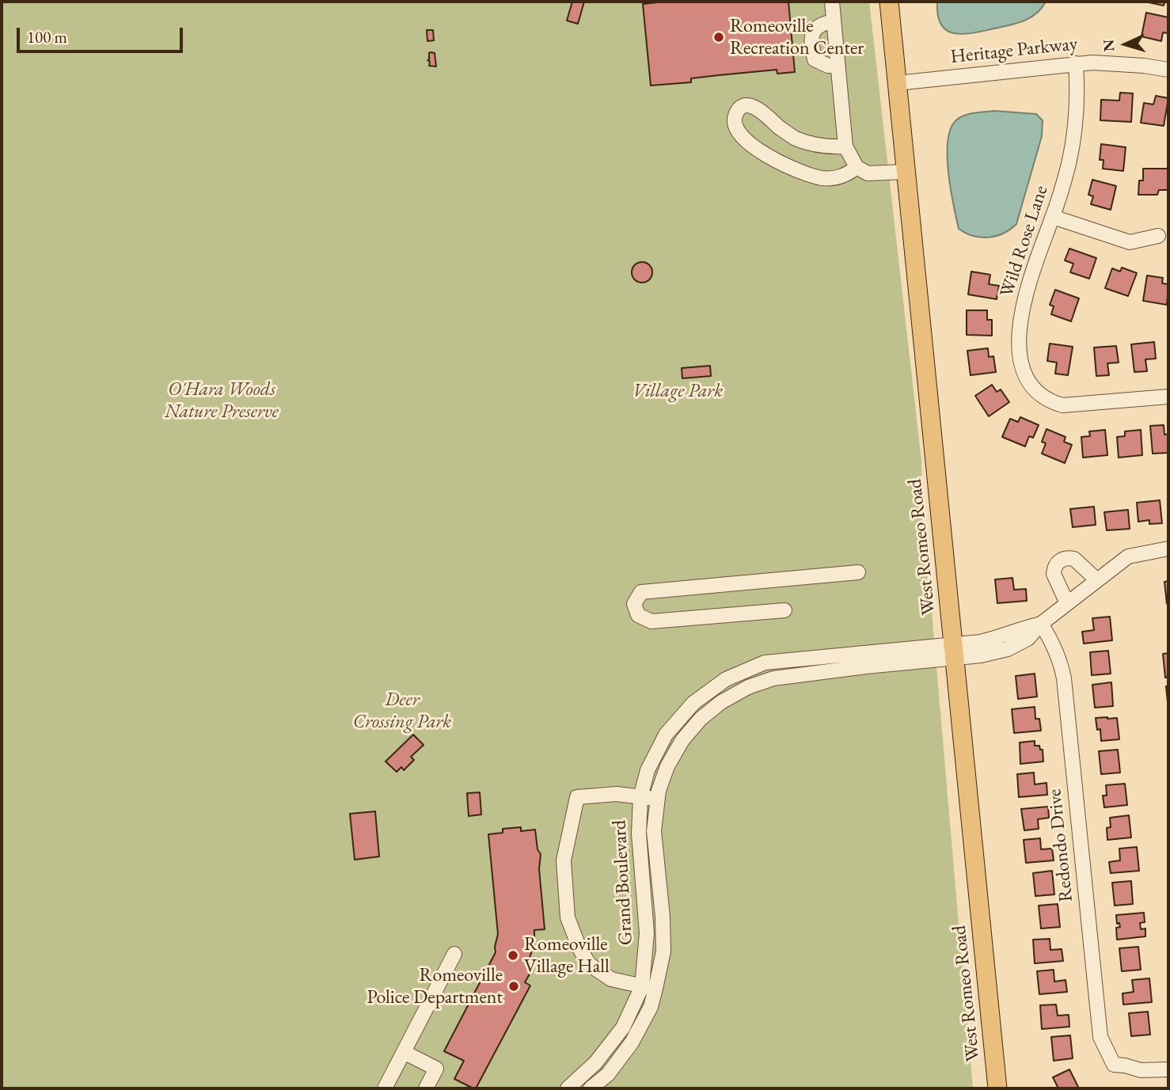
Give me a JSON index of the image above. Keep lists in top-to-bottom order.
{
  "streets": {
    "main road": ["West Romeo Road"],
    "street": [
      "Heritage Parkway",
      "Wild Rose Lane",
      "Redondo Drive",
      "Grand Boulevard"
    ]
  },
  "crossings": [
    ["Heritage Parkway", "Wild Rose Lane"],
    ["Heritage Parkway", "West Romeo Road"],
    ["West Romeo Road", "Grand Boulevard"]
  ],
  "parks": ["O'Hara Woods Nature Preserve", "Village Park", "Deer Crossing Park"],
  "places": ["Romeoville Recreation Center", "Romeoville Village Hall", "Romeoville Police Department"],
  "scale_bar": "100 m",
  "north": "left"
}
